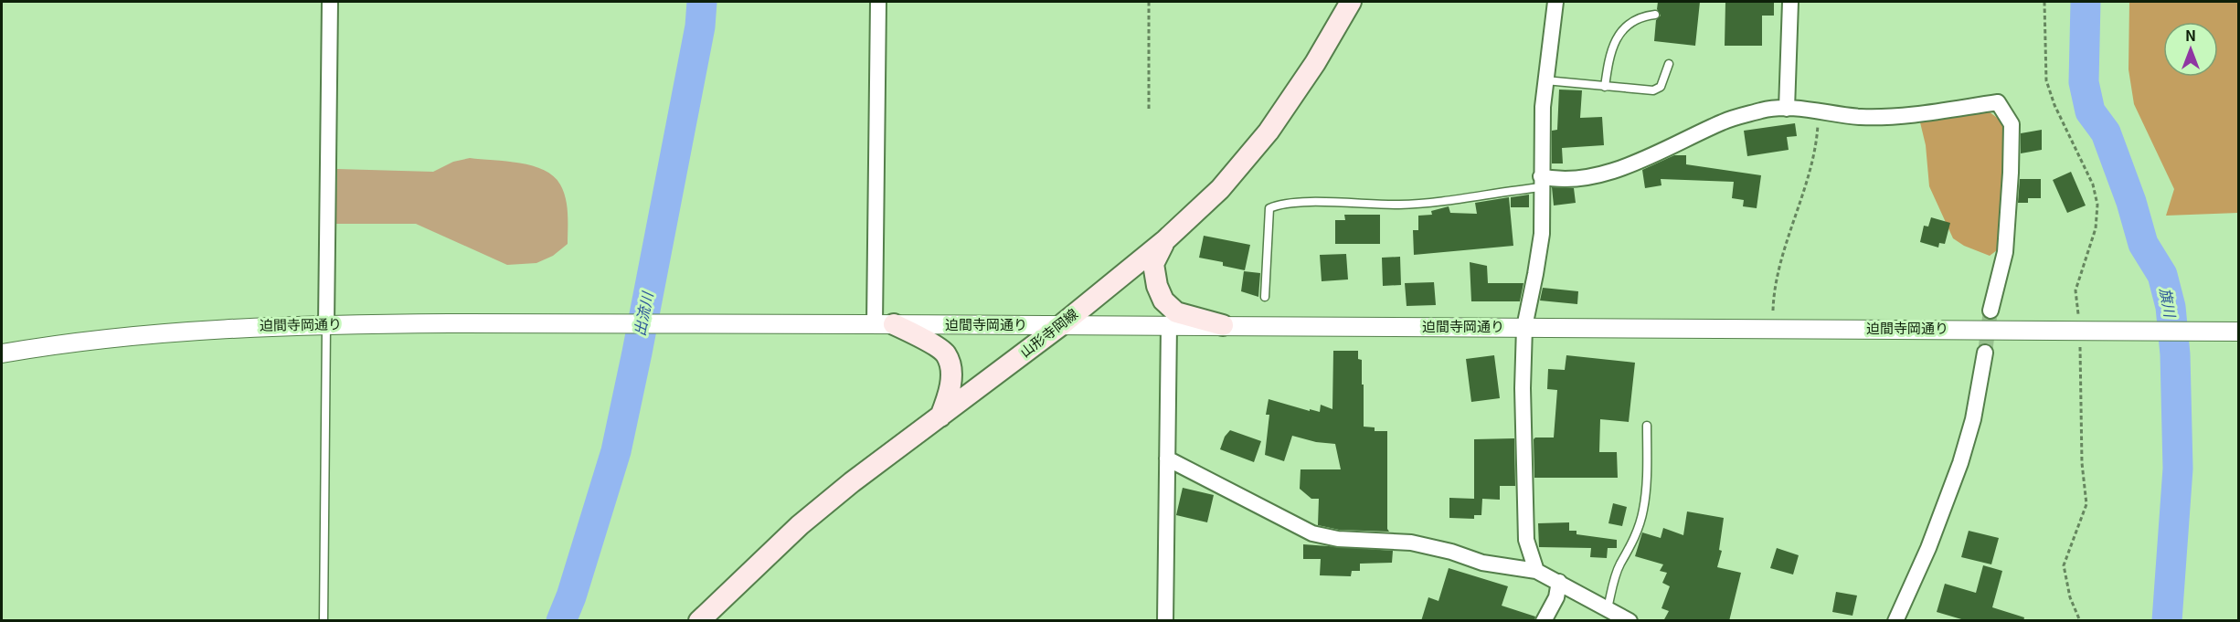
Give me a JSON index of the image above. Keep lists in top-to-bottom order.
{
  "streets": {
    "main road": ["山形寺岡線"],
    "street": ["迫間寺岡通り"]
  },
  "crossings": [
    ["迫間寺岡通り", "山形寺岡線"]
  ],
  "water": ["旗川", "出流川"],
  "north": "top"
}
